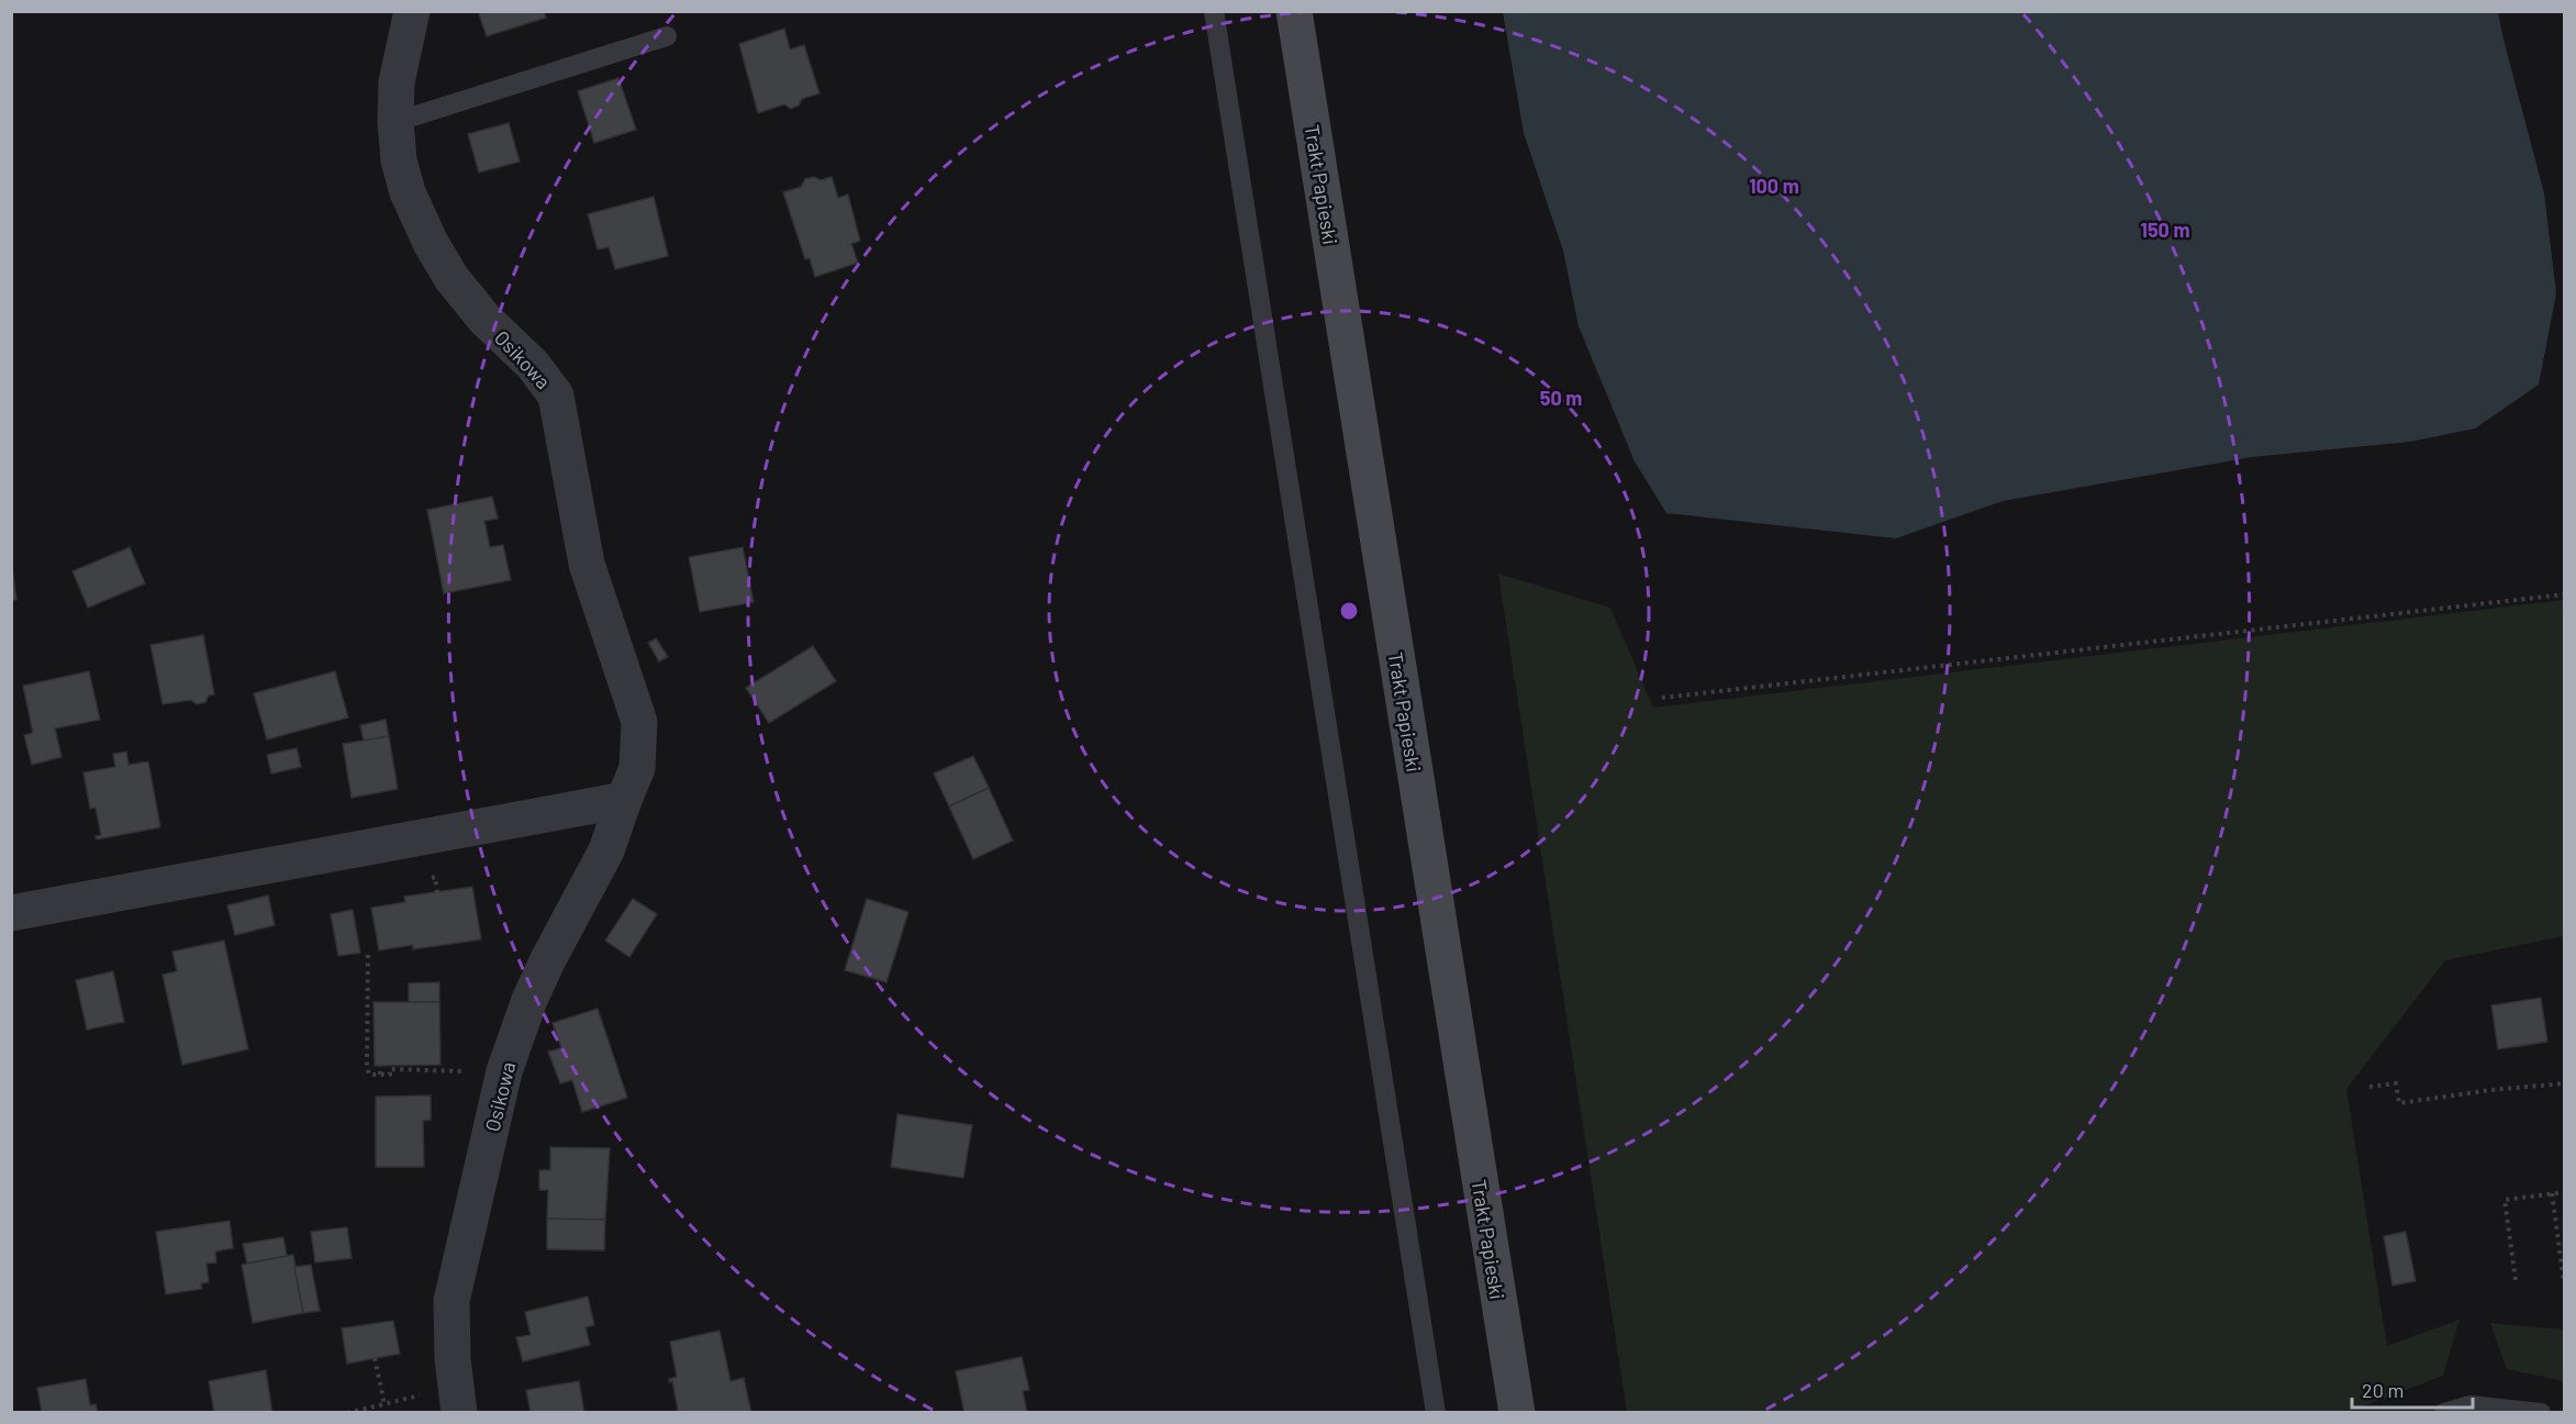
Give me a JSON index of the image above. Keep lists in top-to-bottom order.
{
  "streets": {
    "street": ["Trakt Papieski", "Osikowa"]
  },
  "scale_bar": "20 m",
  "rings": ["100 m", "150 m", "50 m"]
}
